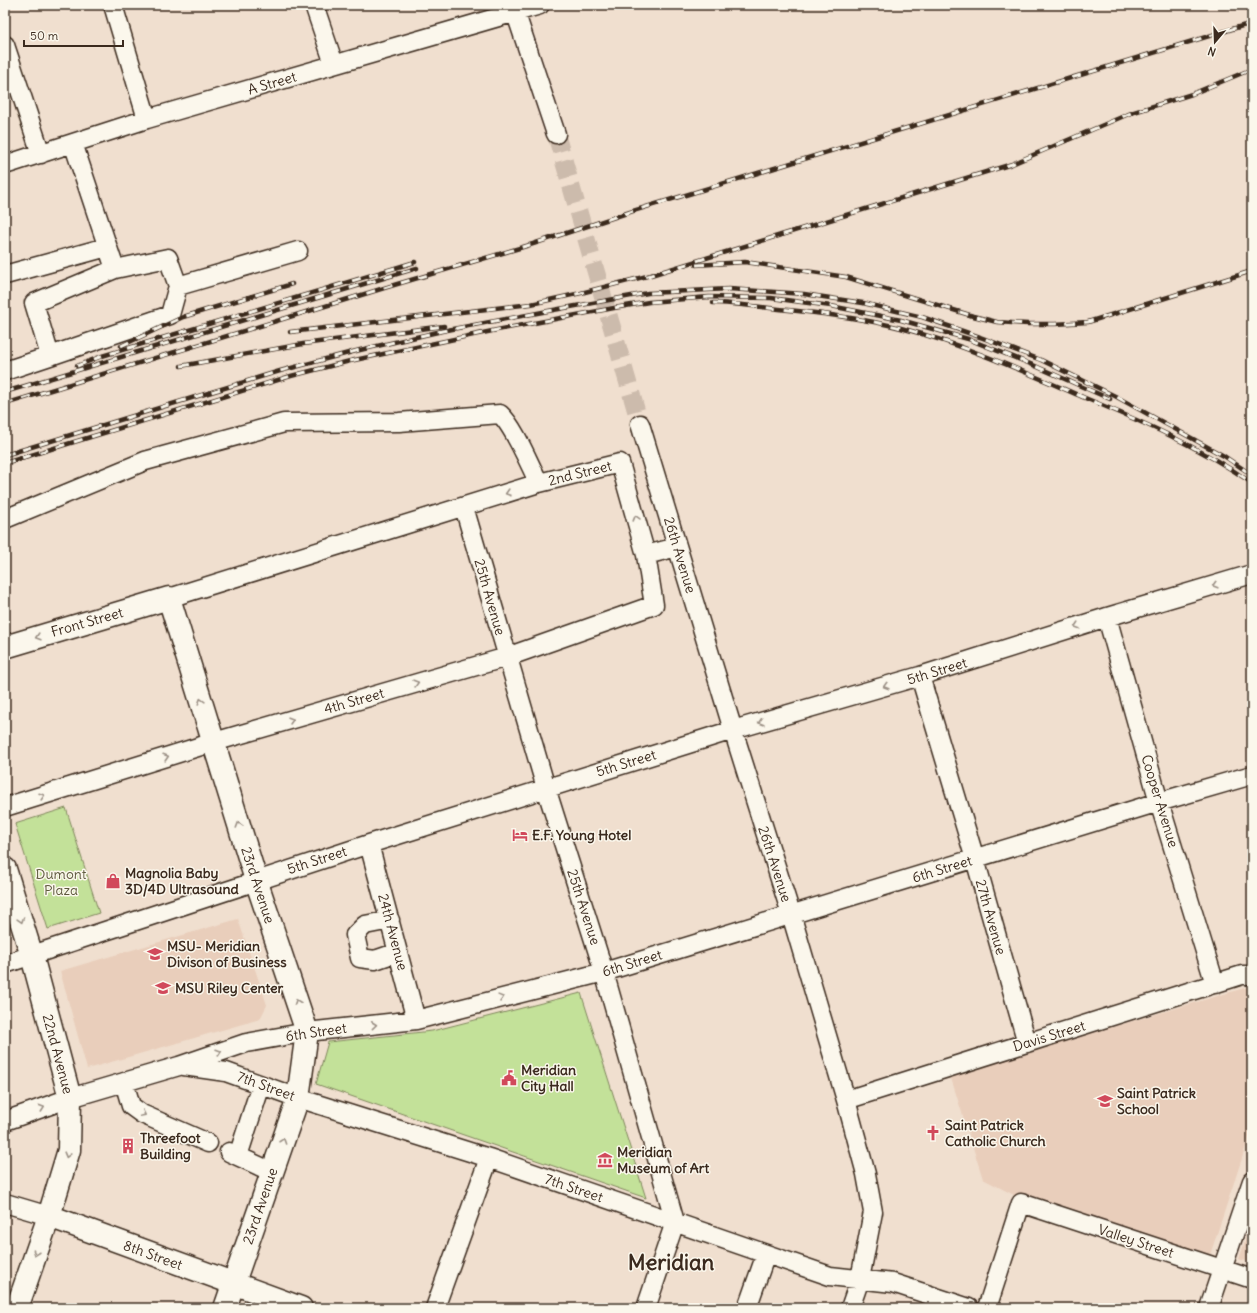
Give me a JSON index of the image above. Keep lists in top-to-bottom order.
{
  "streets": {
    "main road": [
      "Front Street",
      "23rd Avenue",
      "22nd Avenue",
      "8th Street"
    ],
    "street": [
      "A Street",
      "2nd Street",
      "26th Avenue",
      "25th Avenue",
      "5th Street",
      "4th Street",
      "Cooper Avenue",
      "6th Street",
      "27th Avenue",
      "24th Avenue",
      "Davis Street",
      "7th Street",
      "Valley Street"
    ]
  },
  "crossings": [
    ["2nd Street", "25th Avenue"],
    ["2nd Street", "Front Street"],
    ["2nd Street", "4th Street"],
    ["2nd Street", "23rd Avenue"],
    ["26th Avenue", "5th Street"],
    ["26th Avenue", "6th Street"],
    ["26th Avenue", "Davis Street"],
    ["26th Avenue", "7th Street"],
    ["25th Avenue", "5th Street"],
    ["25th Avenue", "4th Street"],
    ["25th Avenue", "6th Street"],
    ["25th Avenue", "7th Street"],
    ["Front Street", "23rd Avenue"],
    ["5th Street", "Cooper Avenue"],
    ["5th Street", "23rd Avenue"],
    ["5th Street", "27th Avenue"],
    ["5th Street", "24th Avenue"],
    ["5th Street", "22nd Avenue"],
    ["4th Street", "23rd Avenue"],
    ["Cooper Avenue", "6th Street"],
    ["Cooper Avenue", "Davis Street"],
    ["6th Street", "23rd Avenue"],
    ["6th Street", "27th Avenue"],
    ["6th Street", "24th Avenue"],
    ["6th Street", "22nd Avenue"],
    ["6th Street", "7th Street"],
    ["23rd Avenue", "7th Street"],
    ["23rd Avenue", "8th Street"],
    ["27th Avenue", "Davis Street"],
    ["22nd Avenue", "8th Street"]
  ],
  "one_way": [
    "Front Street",
    "5th Street",
    "4th Street",
    "6th Street",
    "23rd Avenue",
    "22nd Avenue"
  ],
  "districts": ["Meridian"],
  "parks": ["Dumont Plaza"],
  "places": {
    "hotel": ["E.F. Young Hotel"],
    "shop": ["Magnolia Baby 3D/4D Ultrasound"],
    "school or university": ["MSU- Meridian Divison of Business", "MSU Riley Center", "Saint Patrick School"],
    "public building": ["Meridian City Hall"],
    "church": ["Saint Patrick Catholic Church"],
    "building": ["Threefoot Building"],
    "museum": ["Meridian Museum of Art"]
  },
  "scale_bar": "50 m",
  "north": "bottom"
}
